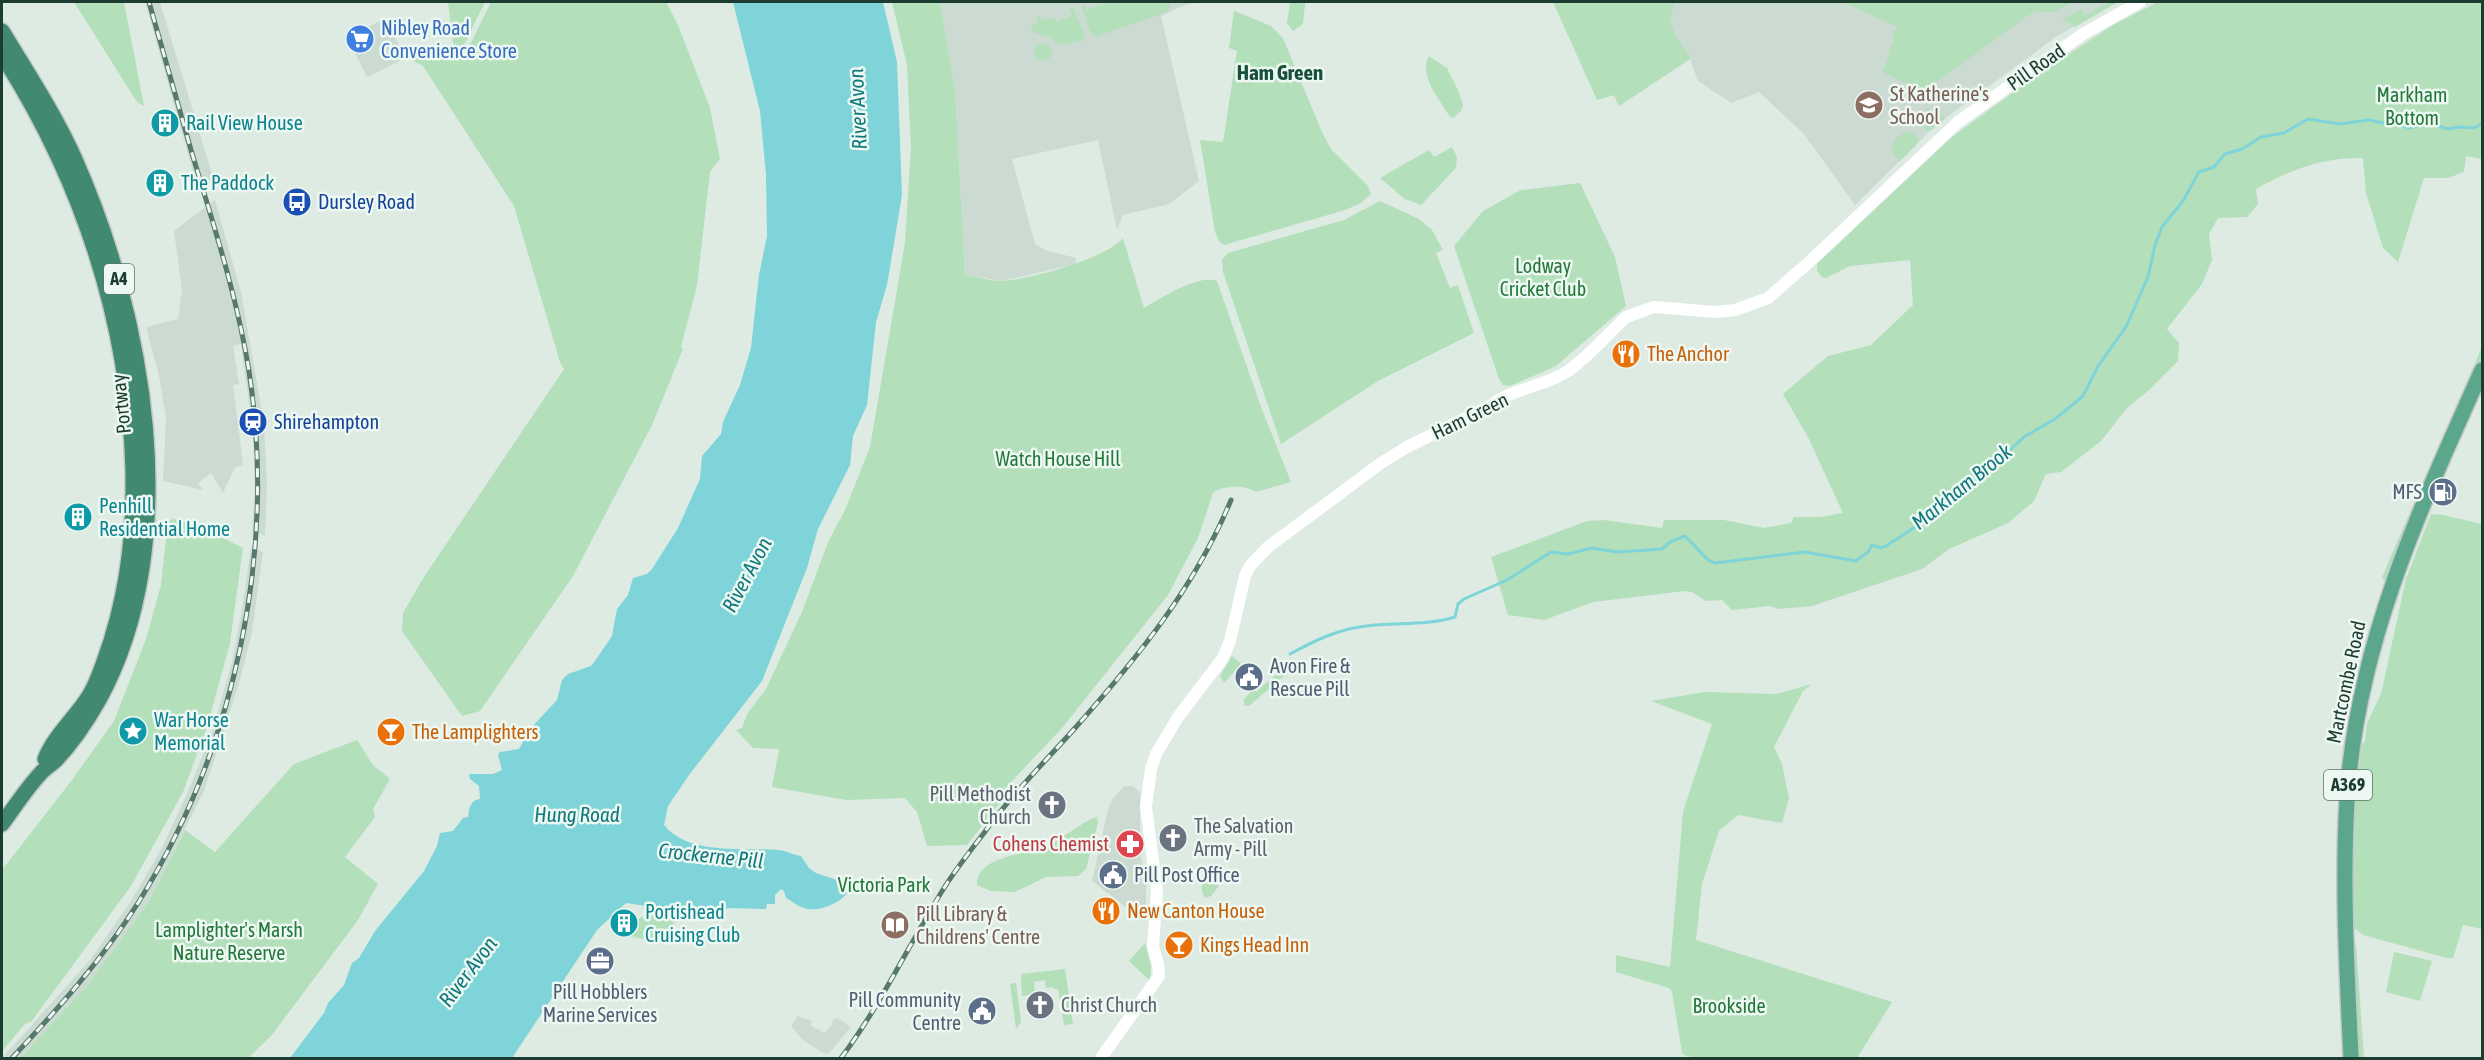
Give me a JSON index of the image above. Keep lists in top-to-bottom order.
{
  "streets": {
    "highway": ["A4", "Portway"],
    "main road": ["Martcombe Road", "A369"],
    "street": ["Pill Road", "Ham Green"]
  },
  "crossings": [
    ["Pill Road", "Ham Green"]
  ],
  "districts": ["Ham Green"],
  "water": [
    "River Avon",
    "Markham Brook",
    "Hung Road",
    "Crockerne Pill"
  ],
  "parks": [
    "Markham Bottom",
    "Lodway Cricket Club",
    "Watch House Hill",
    "Victoria Park",
    "Lamplighter's Marsh Nature Reserve",
    "Brookside"
  ],
  "places": {
    "supermarket": ["Nibley Road Convenience Store"],
    "school or university": ["St Katherine's School"],
    "building": [
      "Rail View House",
      "The Paddock",
      "Penhill Residential Home",
      "Portishead Cruising Club"
    ],
    "bus stop": ["Dursley Road"],
    "restaurant": ["The Anchor", "New Canton House"],
    "station": ["Shirehampton"],
    "fuel station": ["MFS"],
    "public building": ["Avon Fire & Rescue Pill", "Pill Post Office", "Pill Community Centre"],
    "place": ["War Horse Memorial"],
    "bar": ["The Lamplighters", "Kings Head Inn"],
    "church": ["Pill Methodist Church", "The Salvation Army - Pill", "Christ Church"],
    "pharmacy": ["Cohens Chemist"],
    "library": ["Pill Library & Childrens' Centre"],
    "office": ["Pill Hobblers Marine Services"]
  }
}
